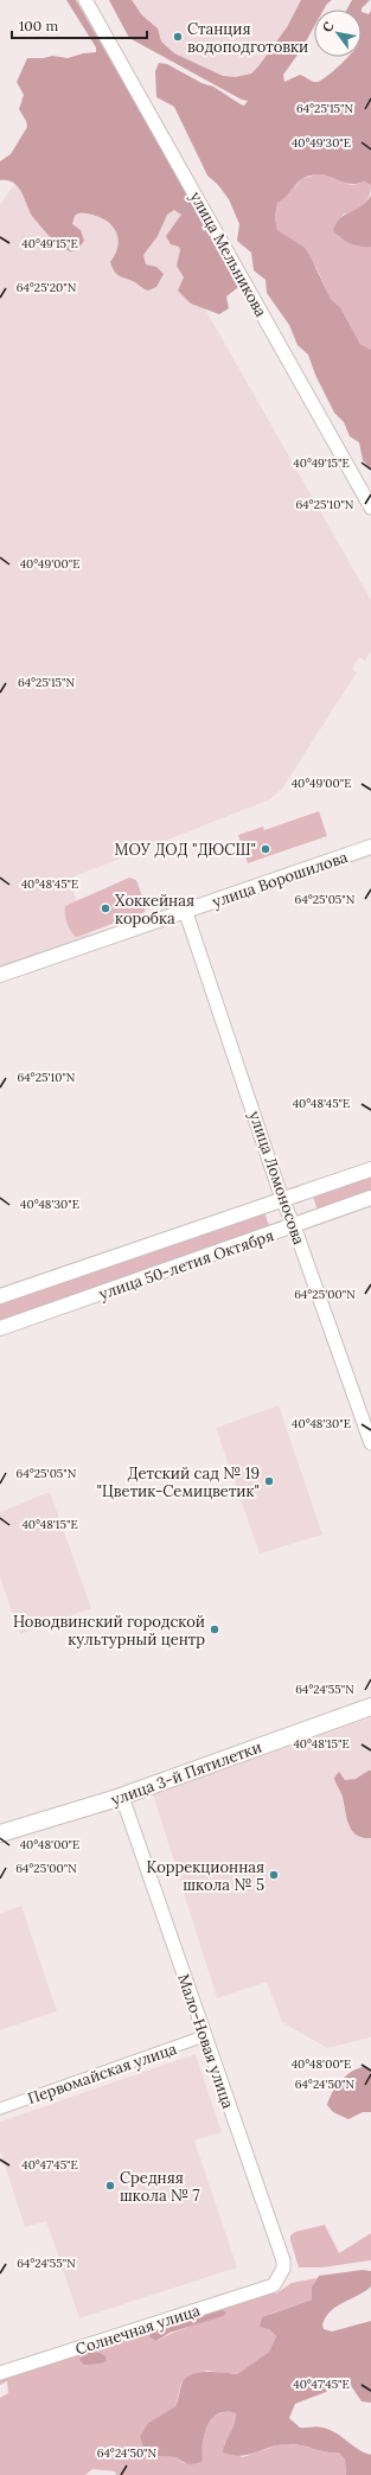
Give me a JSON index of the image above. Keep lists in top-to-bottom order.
{
  "streets": {
    "main road": ["улица Ворошилова", "улица 50-летия Октября", "улица 3-й Пятилетки"],
    "street": [
      "улица Мельникова",
      "улица Ломоносова",
      "Мало-Новая улица",
      "Первомайская улица",
      "Солнечная улица"
    ]
  },
  "crossings": [
    ["улица Ворошилова", "улица Ломоносова"],
    ["улица Ломоносова", "улица 50-летия Октября"],
    ["улица 3-й Пятилетки", "Мало-Новая улица"],
    ["Мало-Новая улица", "Первомайская улица"],
    ["Мало-Новая улица", "Солнечная улица"]
  ],
  "places": [
    "Станция водоподготовки",
    "МОУ ДОД \"ДЮСШ\"",
    "Хоккейная коробка",
    "Детский сад № 19 \"Цветик-Семицветик\"",
    "Новодвинский городской культурный центр",
    "Коррекционная школа № 5",
    "Средняя школа № 7"
  ],
  "scale_bar": "100 m",
  "north": "top left",
  "coordinates": [
    "64°25'15\"N",
    "40°49'30\"E",
    "40°49'15\"E",
    "64°25'20\"N",
    "64°25'10\"N",
    "40°49'00\"E",
    "40°48'45\"E",
    "64°25'05\"N",
    "40°48'30\"E",
    "64°25'00\"N",
    "40°48'15\"E",
    "64°24'55\"N",
    "40°48'00\"E",
    "64°24'50\"N",
    "40°47'45\"E"
  ]
}
